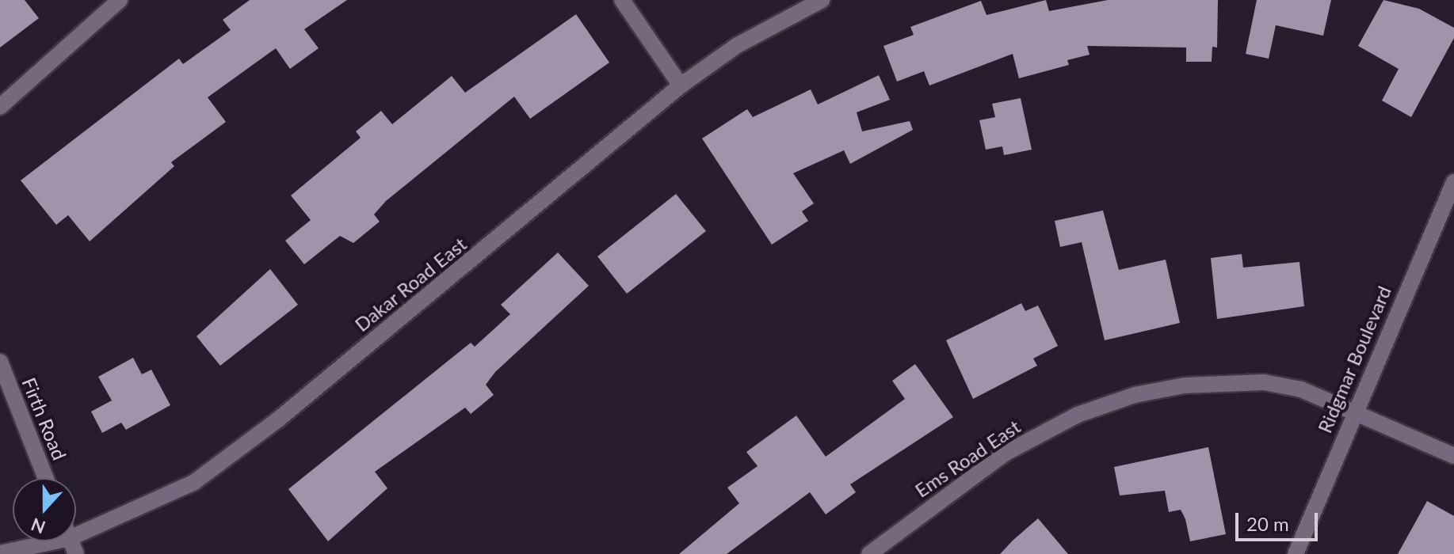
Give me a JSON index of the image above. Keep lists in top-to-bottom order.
{
  "streets": {
    "street": [
      "Dakar Road East",
      "Ridgmar Boulevard",
      "Firth Road",
      "Ems Road East"
    ]
  },
  "crossings": [
    ["Ridgmar Boulevard", "Ems Road East"]
  ],
  "scale_bar": "20 m",
  "north": "bottom"
}
